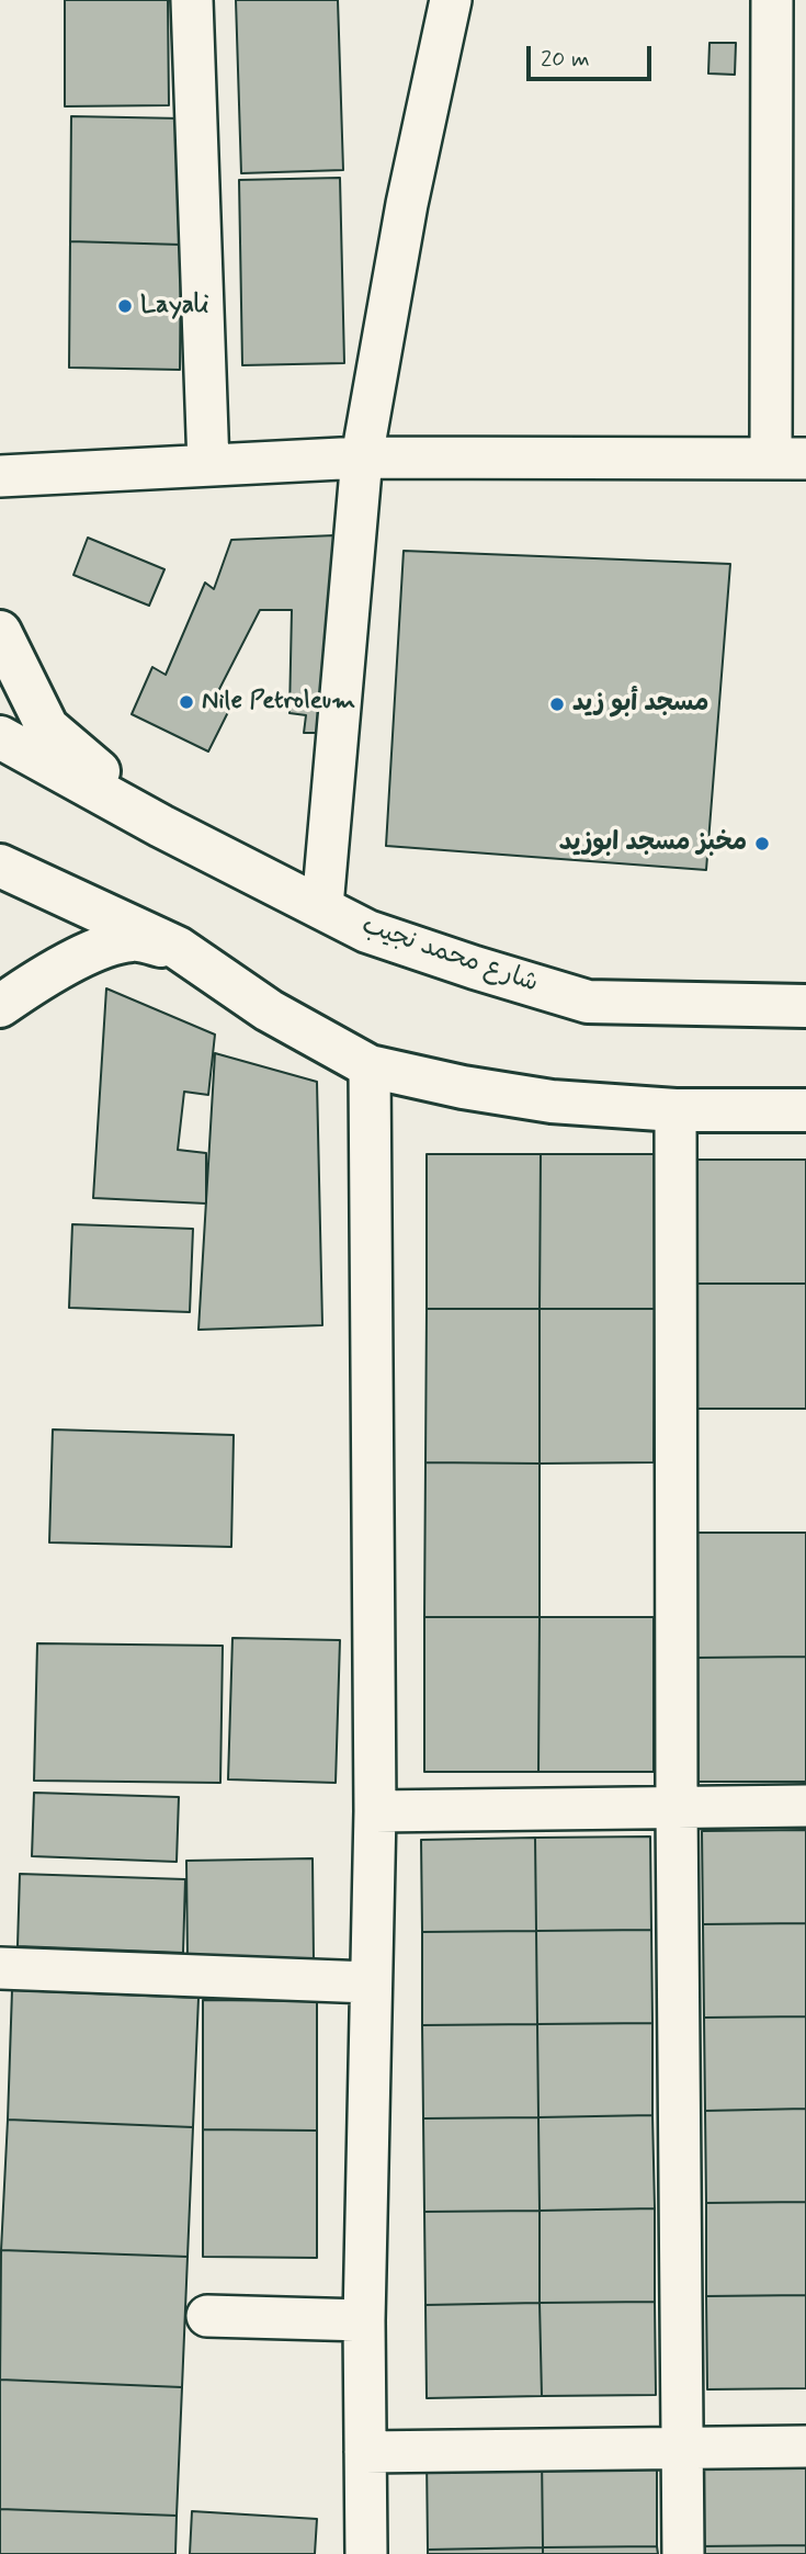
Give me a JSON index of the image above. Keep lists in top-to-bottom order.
{
  "streets": {
    "main road": ["شارع محمد نجيب"]
  },
  "places": [
    "Layali",
    "Nile Petroleum",
    "مسجد أبو زيد",
    "مخبز مسجد ابوزيد"
  ],
  "scale_bar": "20 m"
}
